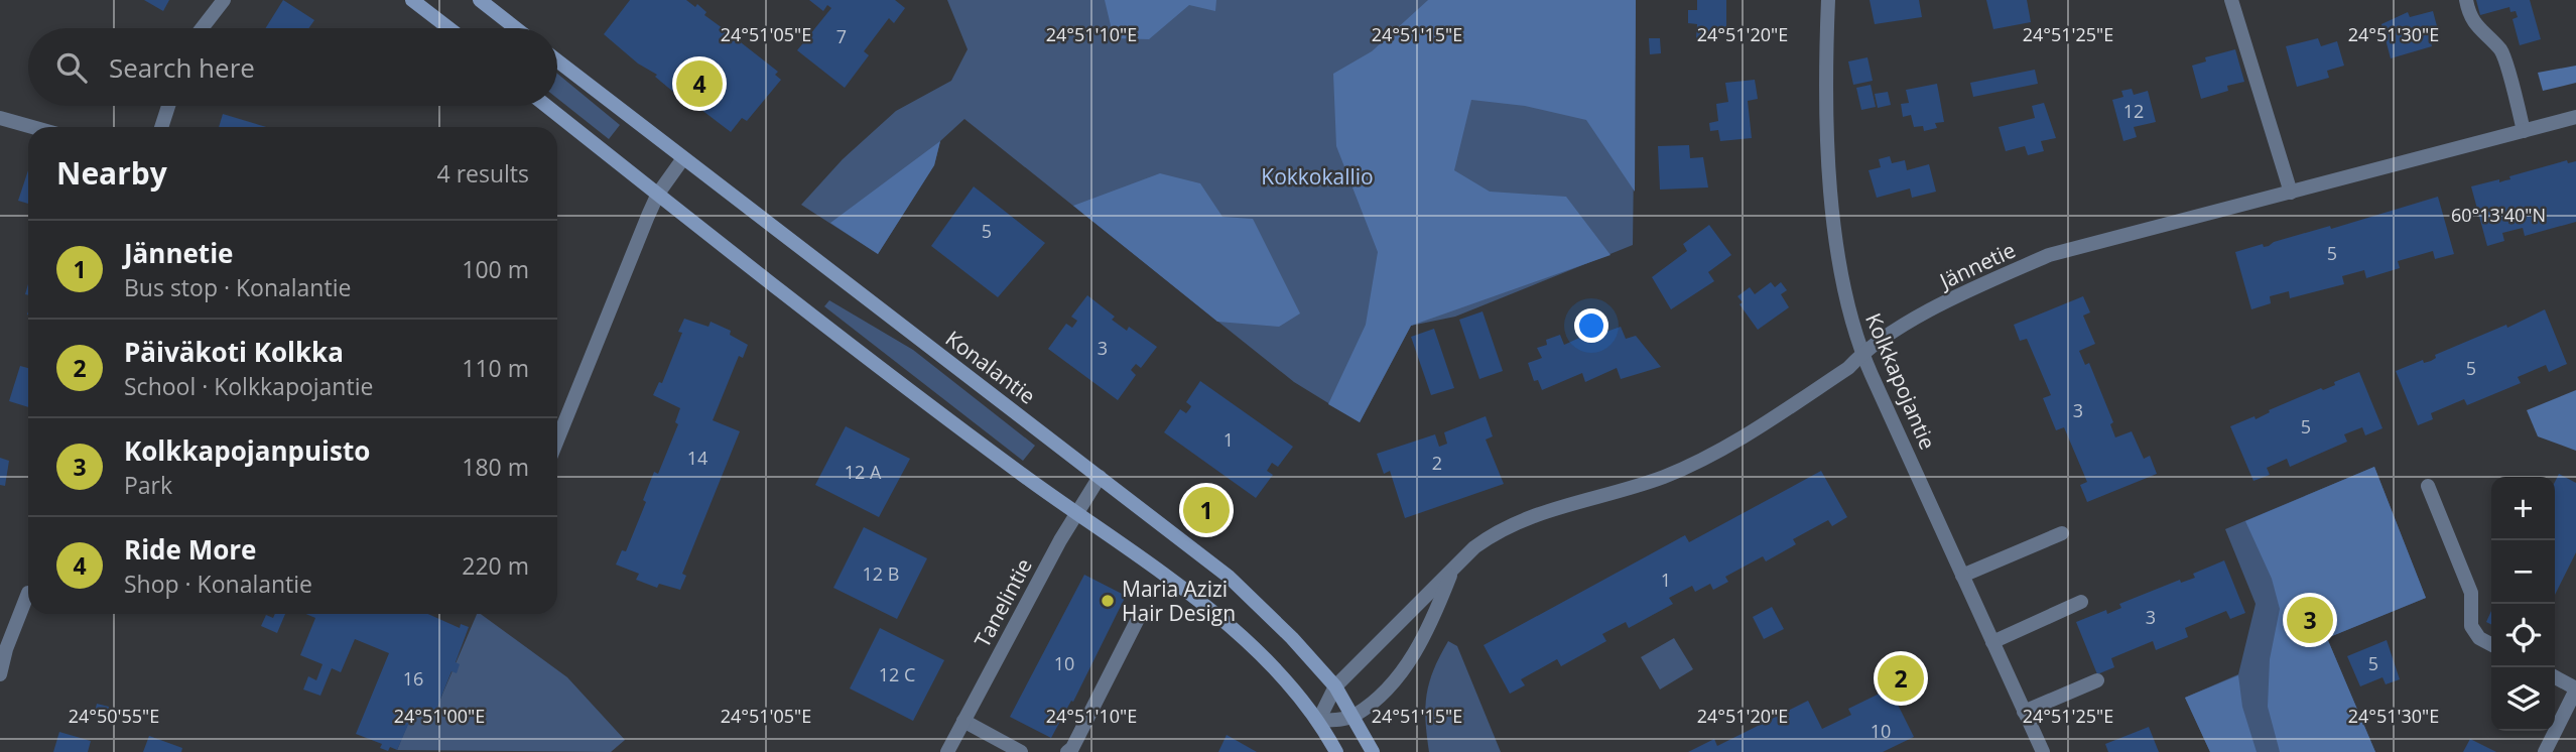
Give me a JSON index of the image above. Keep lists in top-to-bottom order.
{
  "streets": {
    "main road": ["Konalantie"],
    "street": ["Jännetie", "Kolkkapojantie", "Tanelintie"]
  },
  "crossings": [
    ["Jännetie", "Konalantie"],
    ["Jännetie", "Kolkkapojantie"],
    ["Konalantie", "Tanelintie"]
  ],
  "parks": ["Kokkokallio"],
  "places": ["Maria Azizi Hair Design"],
  "house_numbers": [
    "7",
    "12",
    "5",
    "5",
    "3",
    "5",
    "3",
    "5",
    "1",
    "14",
    "2",
    "12 A",
    "12 B",
    "1",
    "3",
    "10",
    "5",
    "12 C",
    "16",
    "10"
  ],
  "page": {
    "search": "Search here",
    "pins": [
      "4",
      "1",
      "3",
      "2"
    ],
    "heading": ["Nearby", "4 results"],
    "list": [
      {
        "mark": "1",
        "name": "Jännetie",
        "note": "Bus stop · Konalantie",
        "value": "100 m"
      },
      {
        "mark": "2",
        "name": "Päiväkoti Kolkka",
        "note": "School · Kolkkapojantie",
        "value": "110 m"
      },
      {
        "mark": "3",
        "name": "Kolkkapojanpuisto",
        "note": "Park",
        "value": "180 m"
      },
      {
        "mark": "4",
        "name": "Ride More",
        "note": "Shop · Konalantie",
        "value": "220 m"
      }
    ],
    "map_buttons": ["+", "−"]
  },
  "coordinates": [
    "24°51'05\"E",
    "24°51'10\"E",
    "24°51'15\"E",
    "24°51'20\"E",
    "24°51'25\"E",
    "24°51'30\"E",
    "60°13'40\"N",
    "24°50'55\"E",
    "24°51'00\"E"
  ]
}
